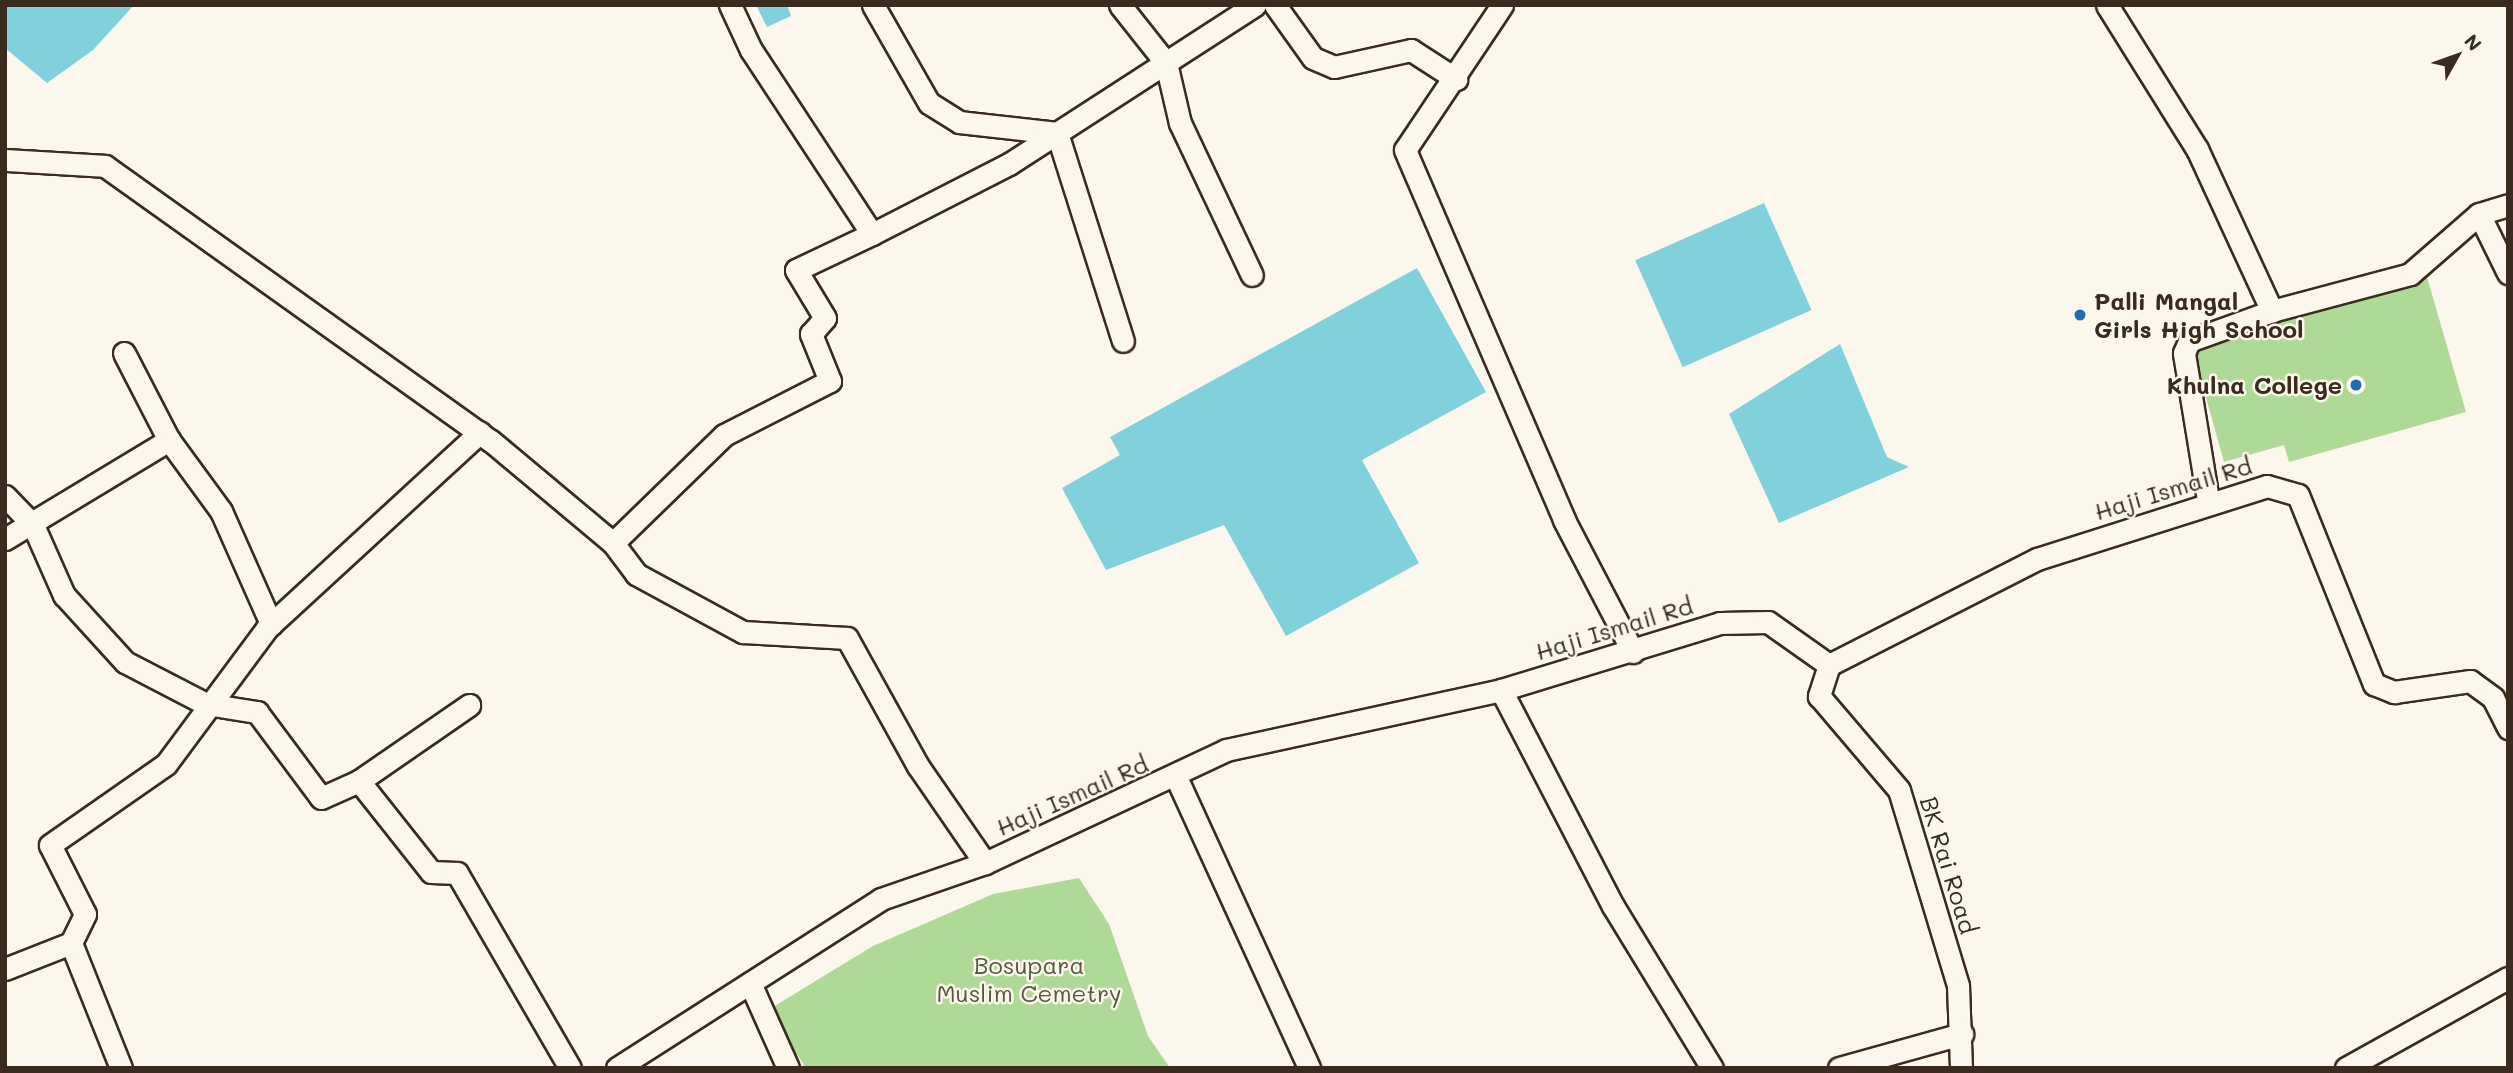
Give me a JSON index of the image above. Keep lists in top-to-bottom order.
{
  "streets": {
    "street": ["Haji Ismail Rd", "BK Rai Road"]
  },
  "crossings": [
    ["Haji Ismail Rd", "BK Rai Road"]
  ],
  "parks": ["Bosupara Muslim Cemetry"],
  "places": ["Palli Mangal Girls High School", "Khulna College"],
  "north": "top right"
}
